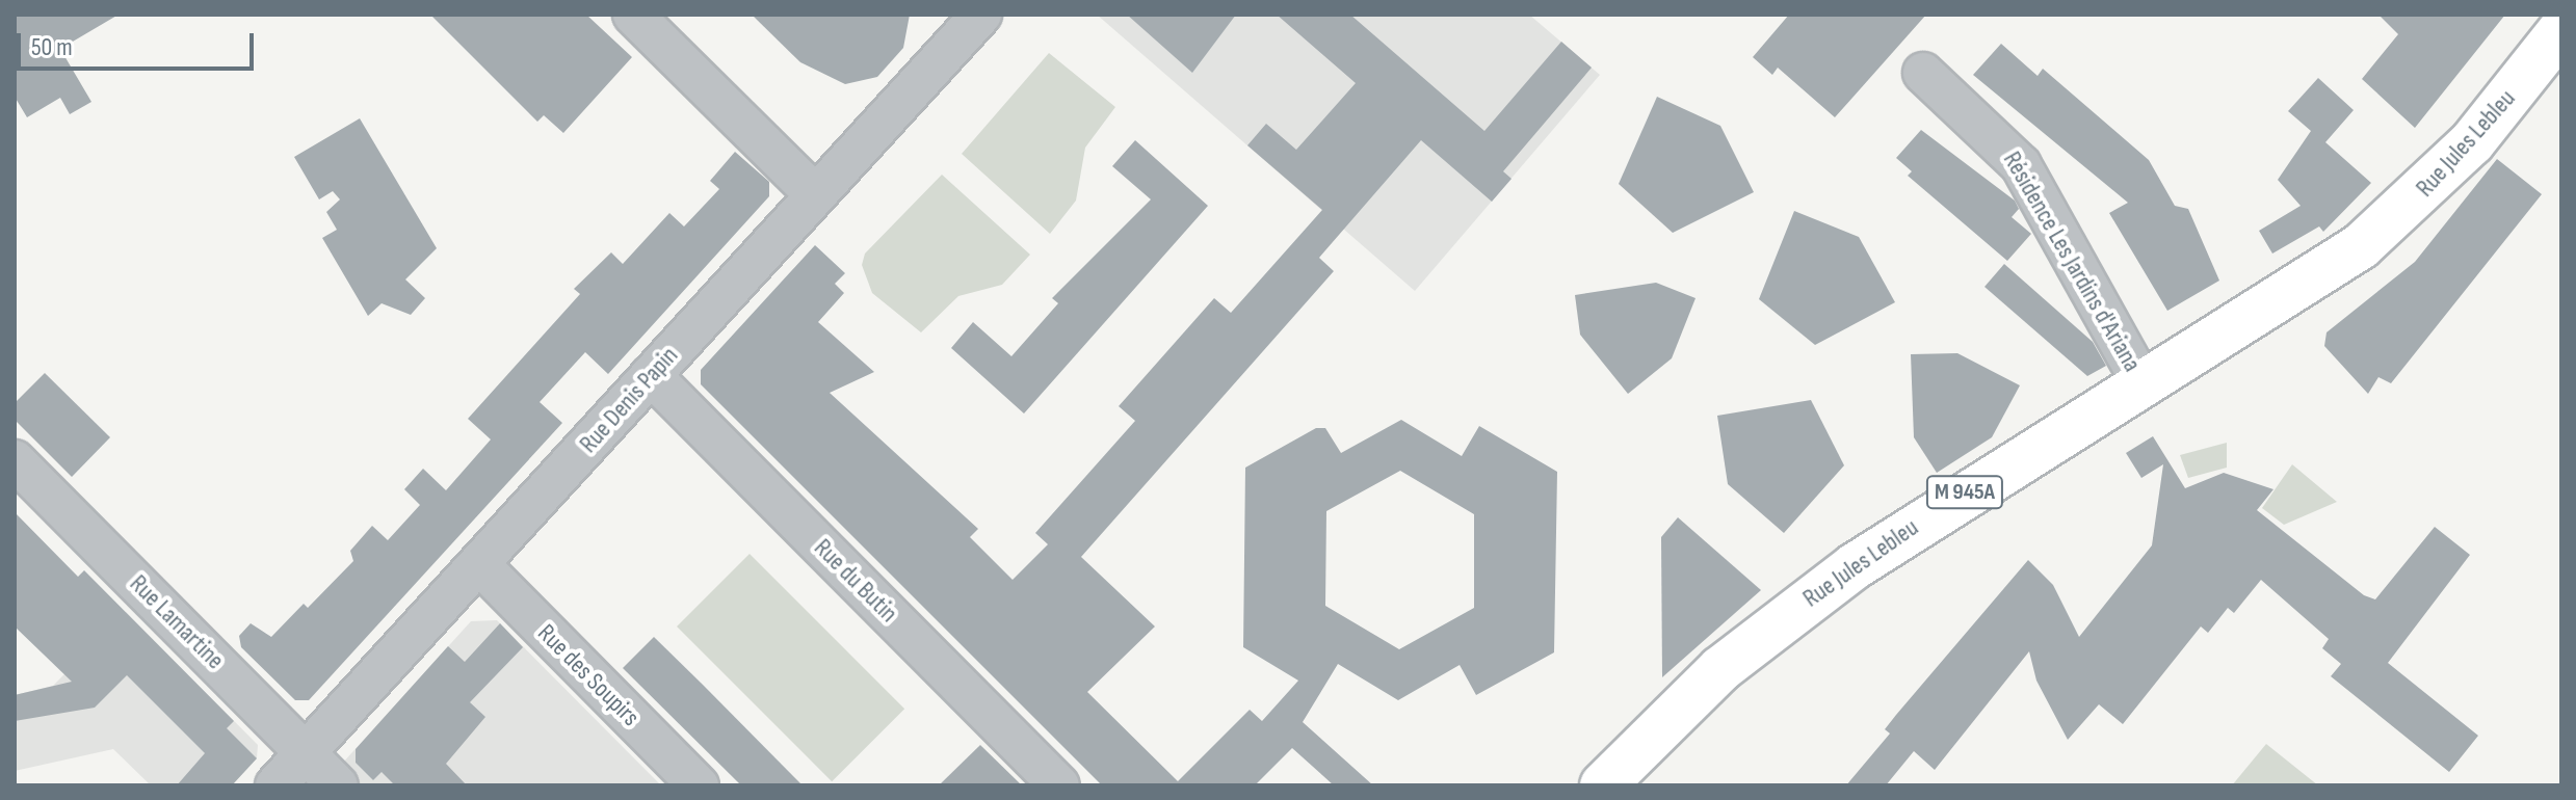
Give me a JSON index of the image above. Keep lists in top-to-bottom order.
{
  "streets": {
    "main road": ["Rue Jules Lebleu", "M 945A"],
    "street": [
      "Résidence Les Jardins d'Ariana",
      "Rue Denis Papin",
      "Rue du Butin",
      "Rue Lamartine",
      "Rue des Soupirs"
    ]
  },
  "crossings": [
    ["Rue Jules Lebleu", "Résidence Les Jardins d'Ariana"],
    ["Rue Denis Papin", "Rue du Butin"],
    ["Rue Denis Papin", "Rue Lamartine"],
    ["Rue Denis Papin", "Rue des Soupirs"]
  ],
  "scale_bar": "50 m"
}
